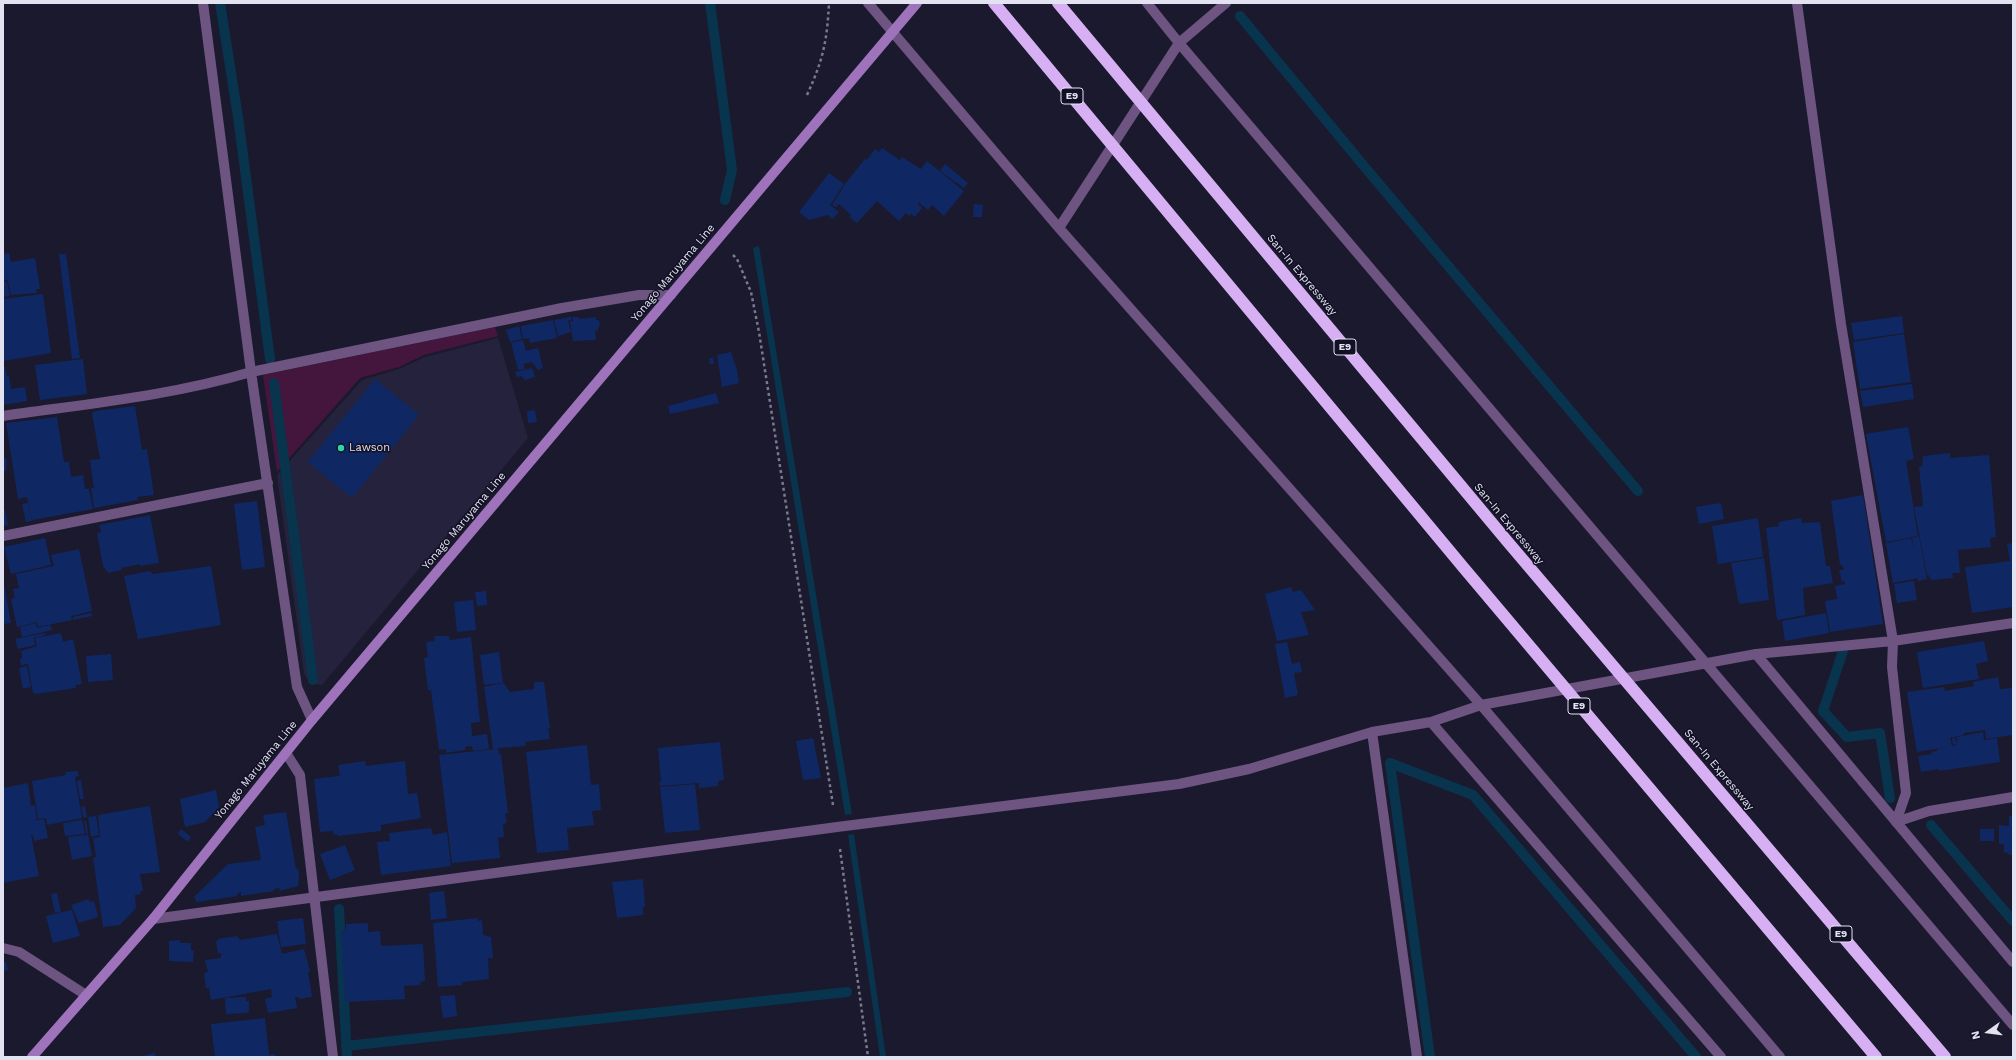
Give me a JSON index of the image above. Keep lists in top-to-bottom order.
{
  "streets": {
    "highway": ["E9", "San-In Expressway"],
    "main road": ["Yonago Maruyama Line"]
  },
  "places": ["Lawson"],
  "north": "left"
}
